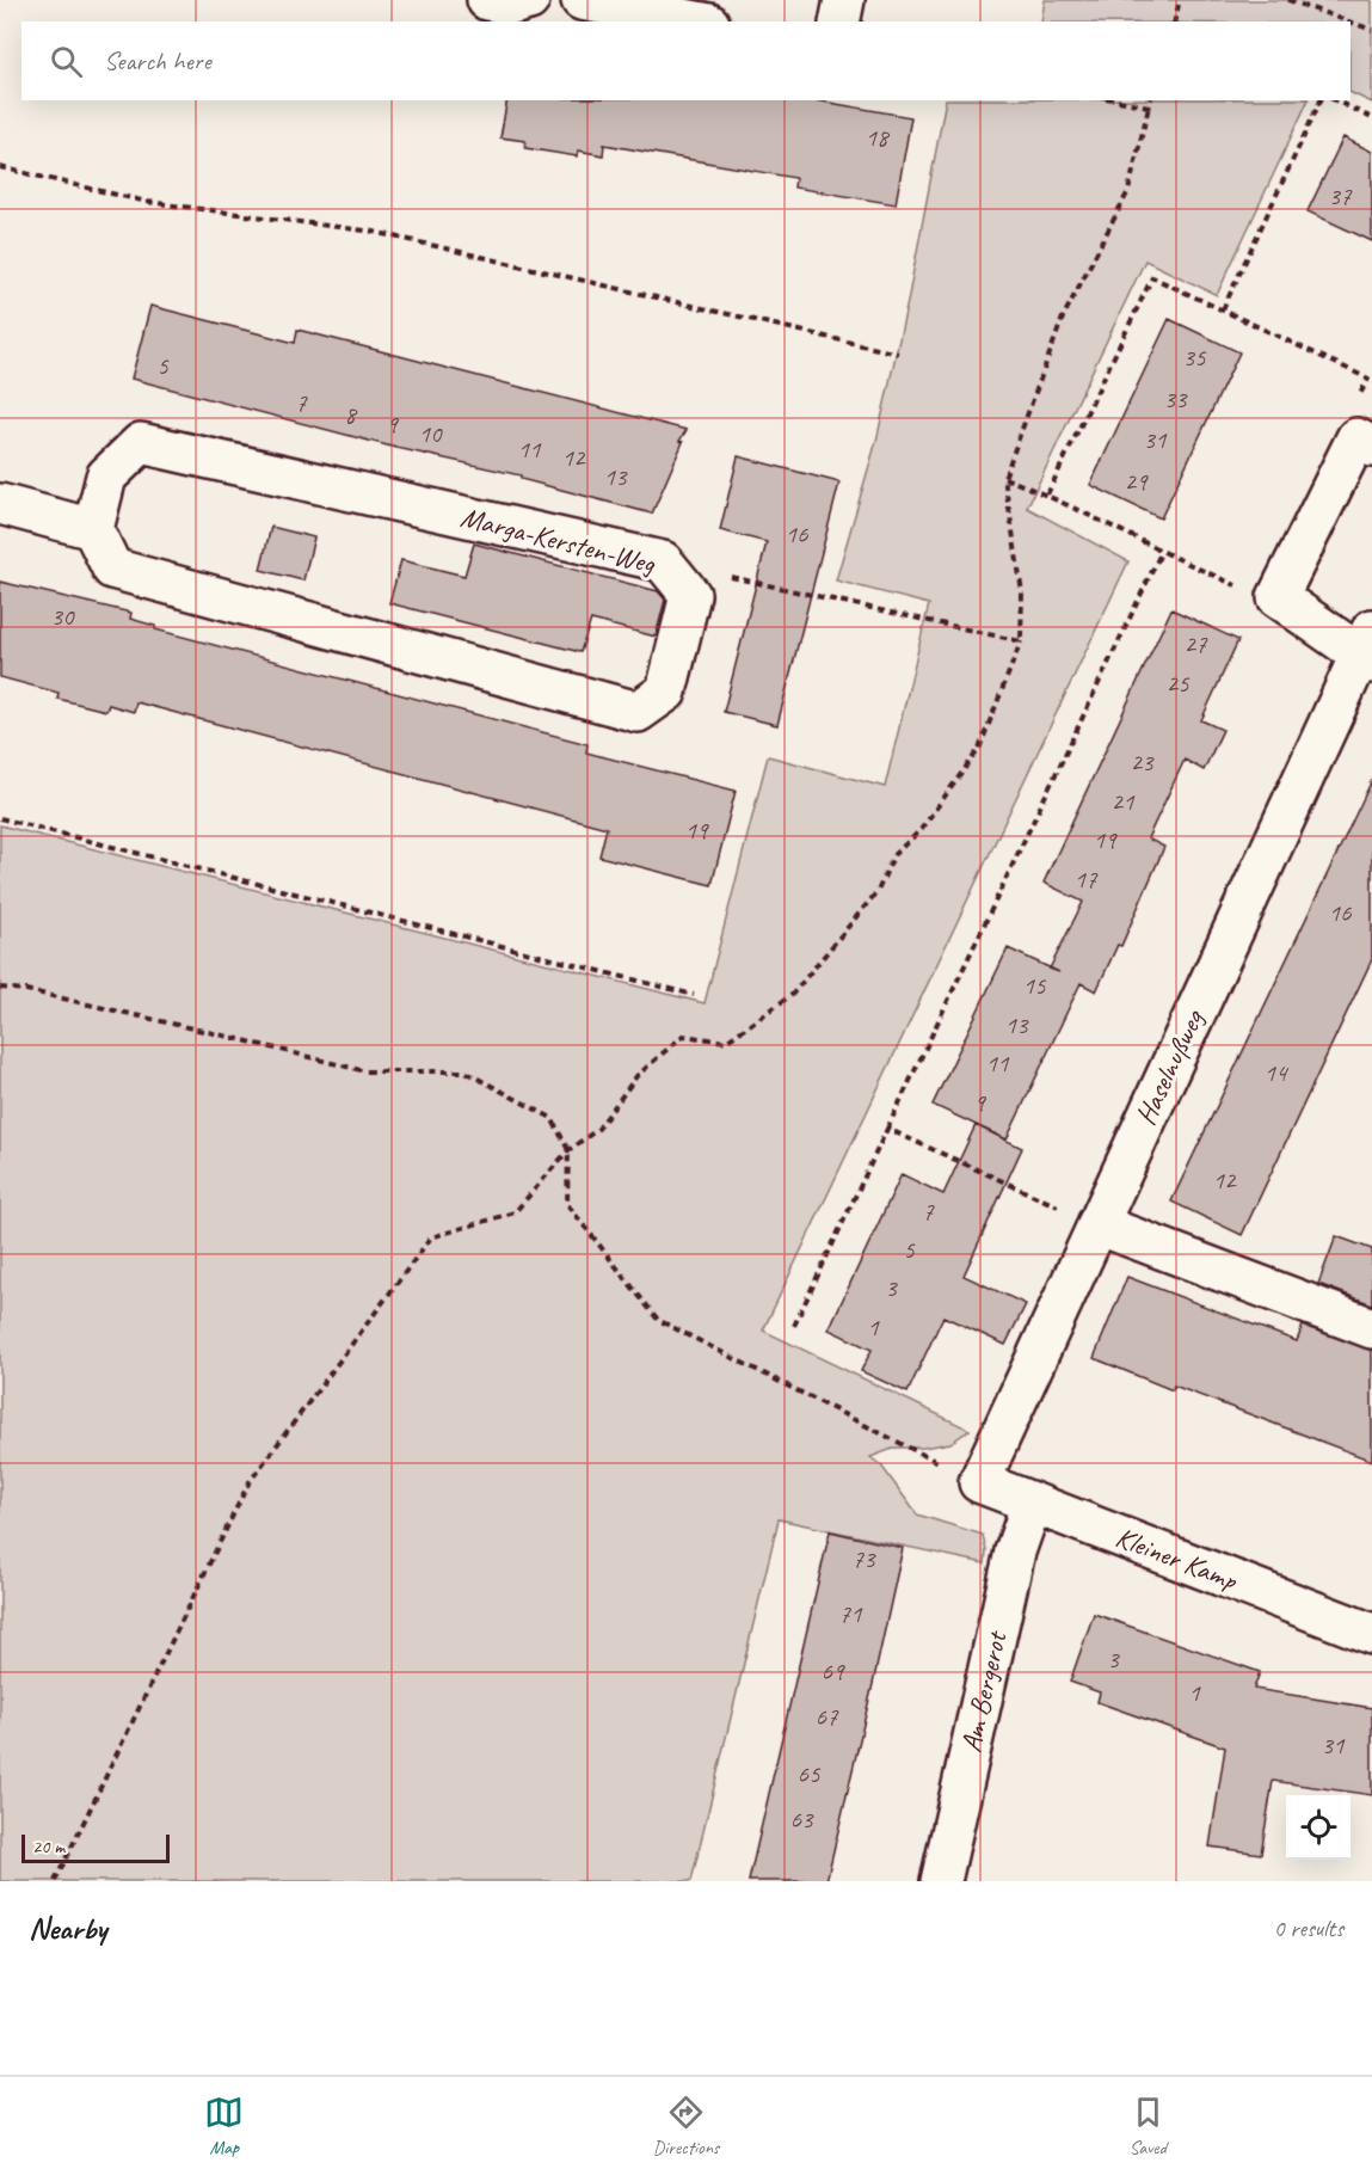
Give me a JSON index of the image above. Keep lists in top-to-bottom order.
{
  "streets": {
    "street": [
      "Marga-Kersten-Weg",
      "Haselnußweg",
      "Kleiner Kamp",
      "Am Bergerot"
    ]
  },
  "crossings": [
    ["Haselnußweg", "Kleiner Kamp"],
    ["Kleiner Kamp", "Am Bergerot"]
  ],
  "house_numbers": [
    "18",
    "37",
    "35",
    "5",
    "33",
    "7",
    "8",
    "9",
    "10",
    "31",
    "11",
    "12",
    "13",
    "29",
    "16",
    "30",
    "27",
    "25",
    "23",
    "21",
    "19",
    "19",
    "17",
    "16",
    "15",
    "13",
    "11",
    "14",
    "9",
    "12",
    "7",
    "5",
    "3",
    "1",
    "73",
    "71",
    "3",
    "69",
    "1",
    "67",
    "31",
    "65",
    "63"
  ],
  "scale_bar": "20 m",
  "page": {
    "search": "Search here",
    "scale": "20 m",
    "heading": ["Nearby", "0 results"],
    "nav": ["Map", "Directions", "Saved"]
  }
}
